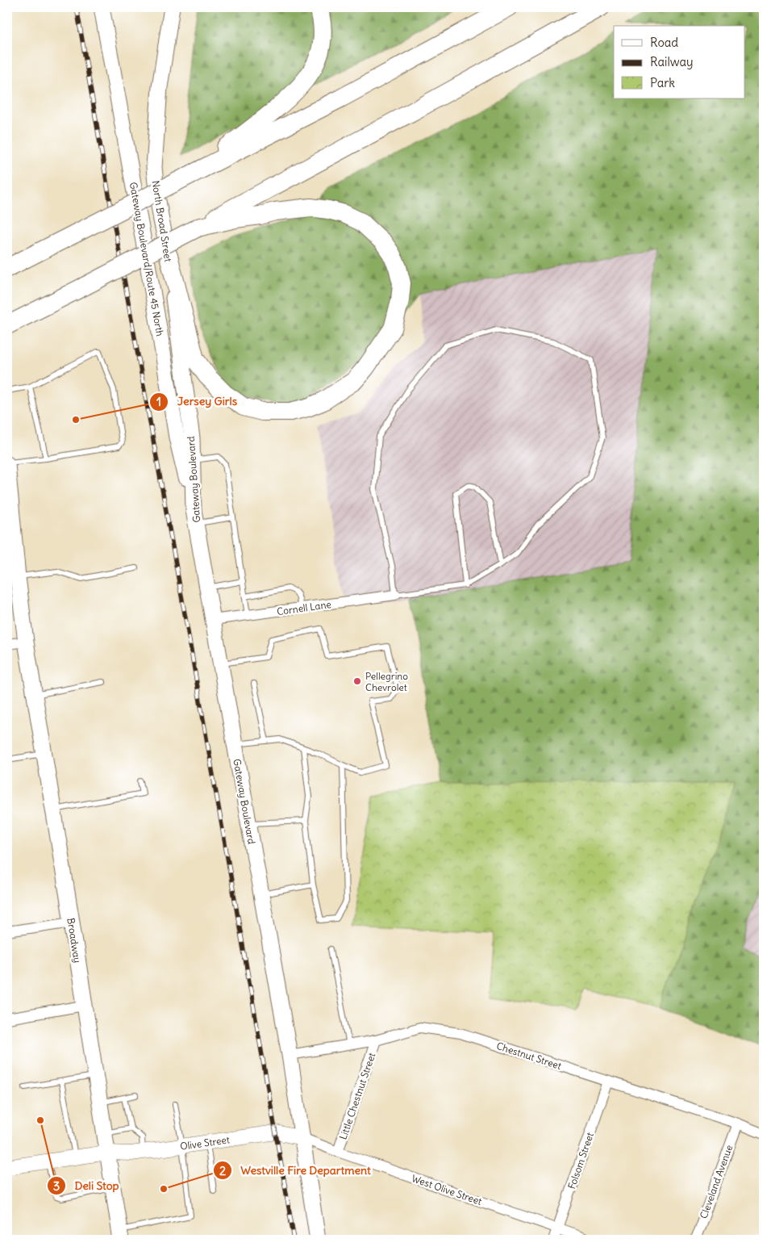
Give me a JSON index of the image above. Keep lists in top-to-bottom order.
{
  "streets": {
    "main road": [
      "North Broad Street",
      "Gateway Boulevard/Route 45 North",
      "Gateway Boulevard",
      "Broadway"
    ],
    "street": [
      "Cornell Lane",
      "Chestnut Street",
      "Little Chestnut Street",
      "Olive Street",
      "Folsom Street",
      "Cleveland Avenue",
      "West Olive Street"
    ]
  },
  "crossings": [
    ["North Broad Street", "Gateway Boulevard"],
    ["Gateway Boulevard/Route 45 North", "Gateway Boulevard"],
    ["Gateway Boulevard", "Cornell Lane"],
    ["Gateway Boulevard", "Chestnut Street"],
    ["Gateway Boulevard", "Olive Street"],
    ["Gateway Boulevard", "West Olive Street"],
    ["Broadway", "Olive Street"],
    ["Chestnut Street", "Little Chestnut Street"],
    ["Chestnut Street", "Folsom Street"],
    ["Chestnut Street", "Cleveland Avenue"],
    ["Little Chestnut Street", "West Olive Street"],
    ["Olive Street", "West Olive Street"],
    ["Folsom Street", "West Olive Street"]
  ],
  "places": [
    "Jersey Girls",
    "Pellegrino Chevrolet",
    "Deli Stop",
    "Westville Fire Department"
  ],
  "legend": ["Road", "Railway", "Park"]
}
